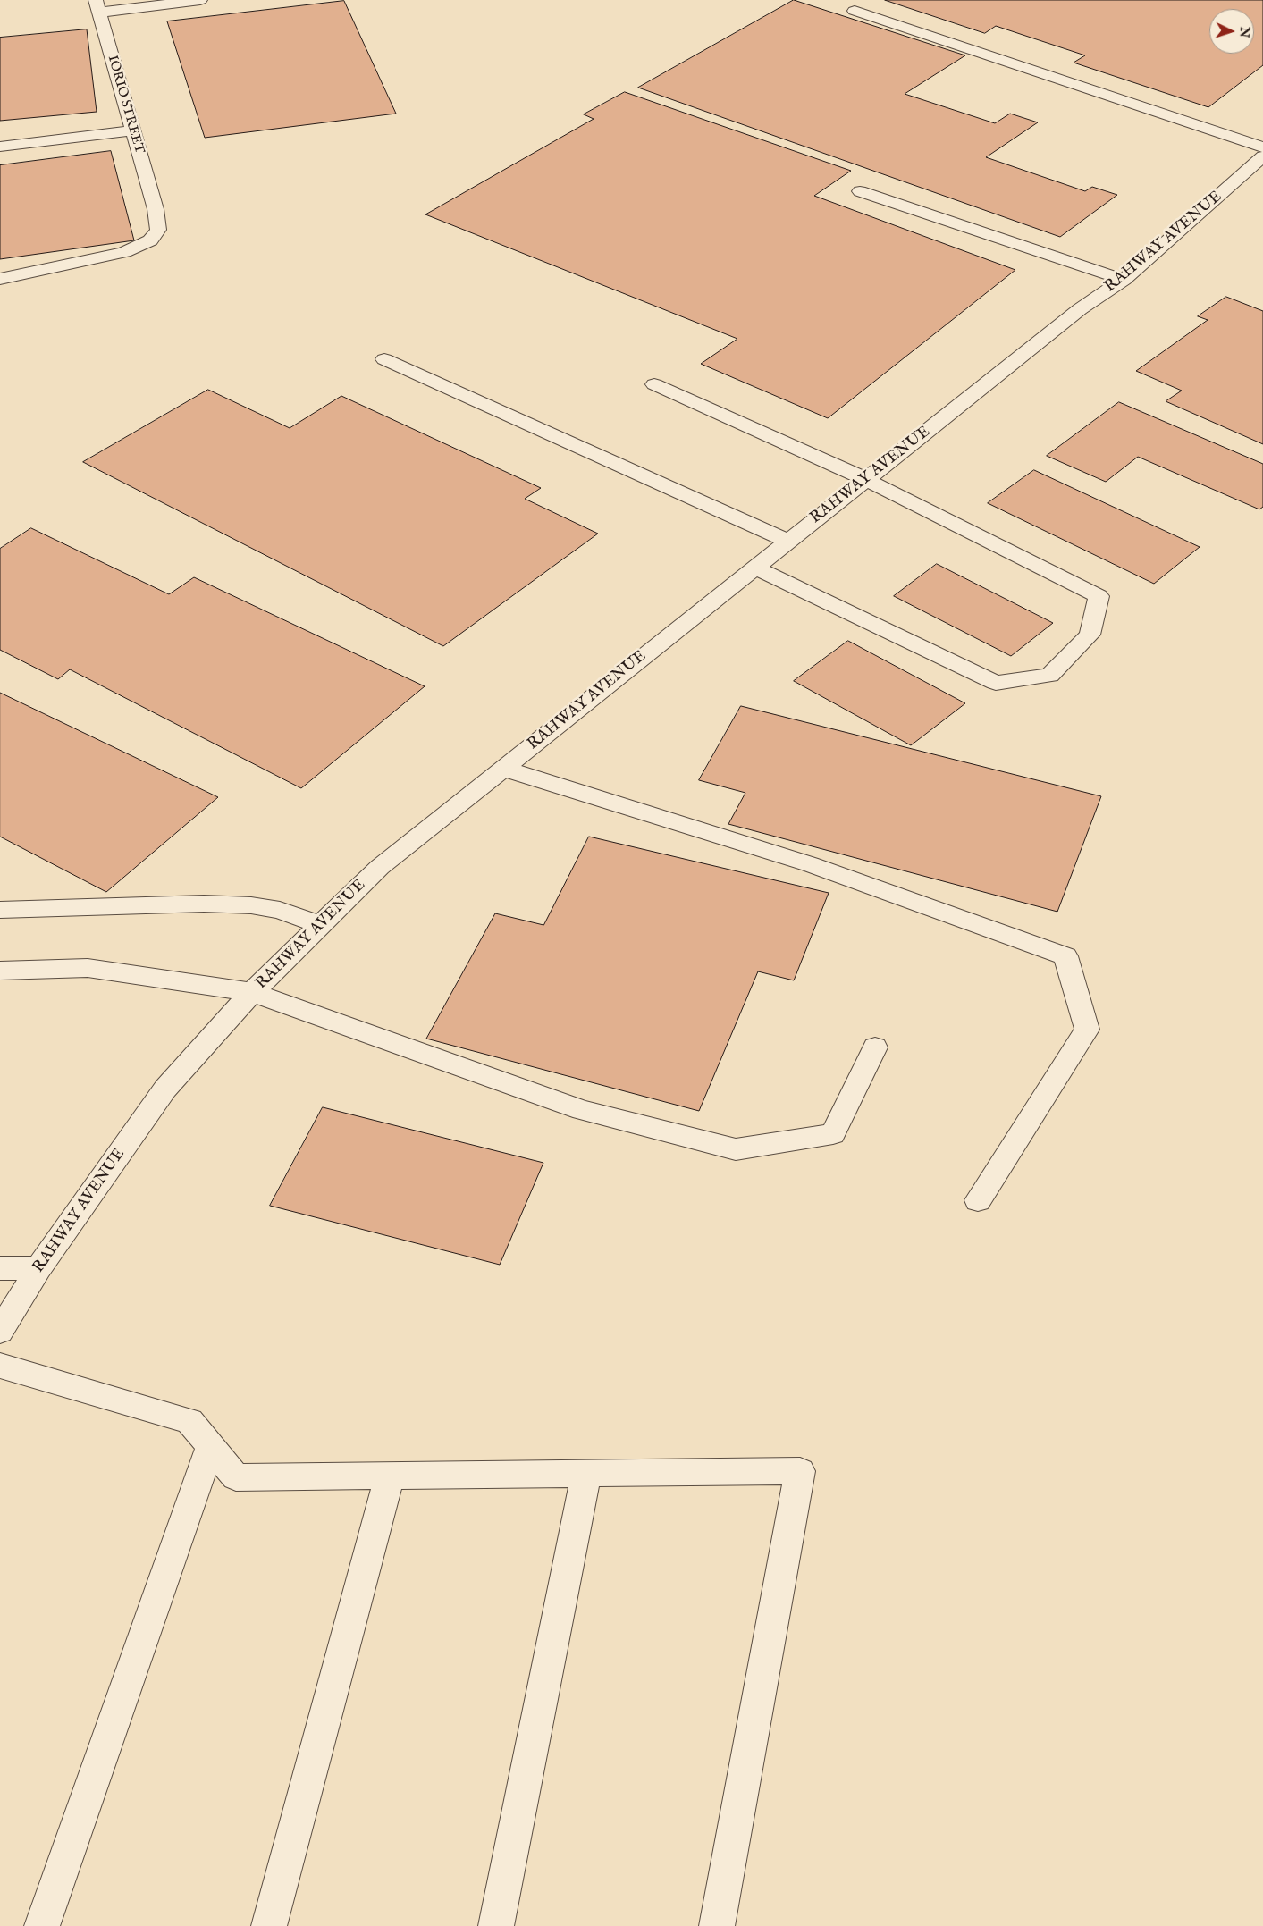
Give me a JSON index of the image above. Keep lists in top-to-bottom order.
{
  "streets": {
    "street": ["IORIO STREET", "RAHWAY AVENUE"]
  },
  "north": "right"
}
